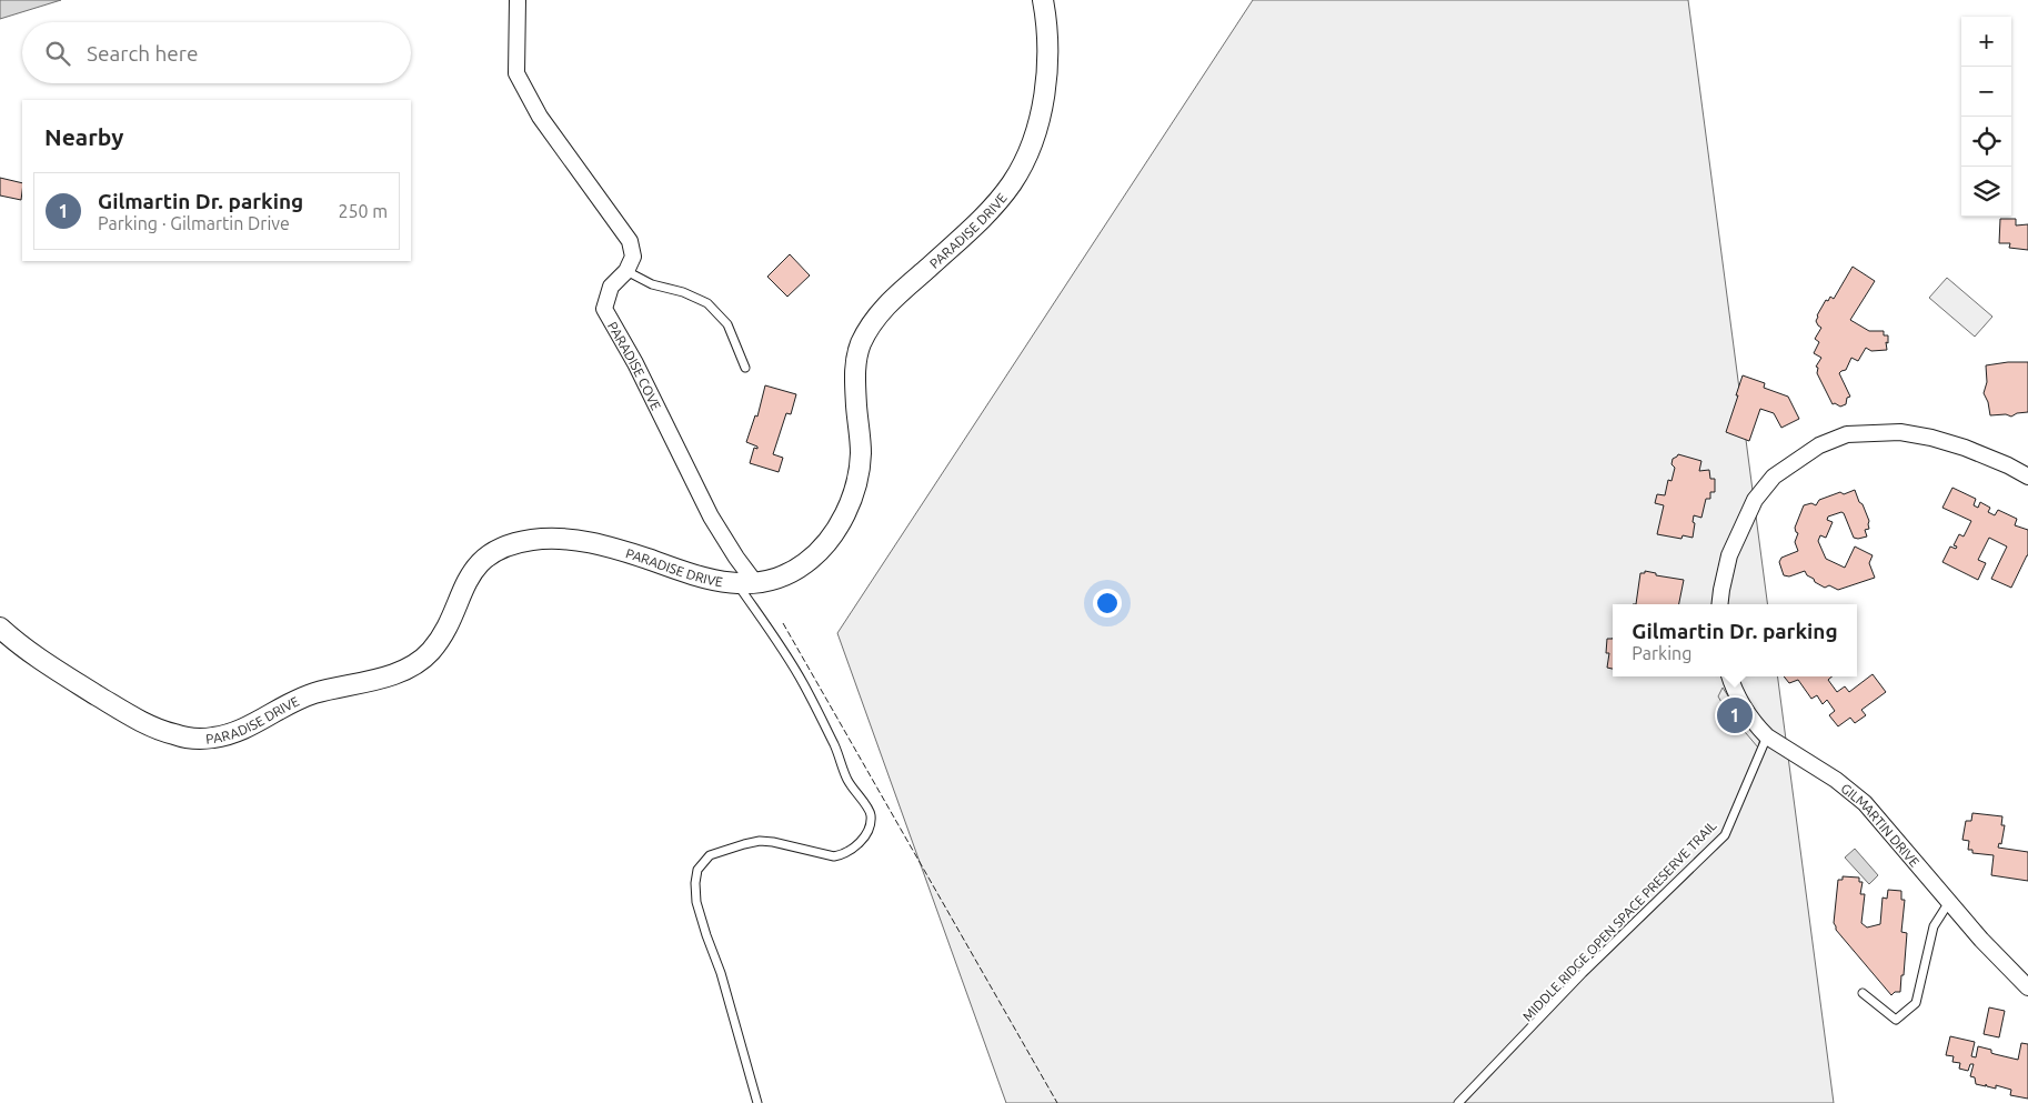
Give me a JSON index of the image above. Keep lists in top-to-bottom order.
{
  "streets": {
    "street": ["PARADISE DRIVE", "PARADISE COVE", "GILMARTIN DRIVE"],
    "lane": ["MIDDLE RIDGE OPEN SPACE PRESERVE TRAIL"]
  },
  "crossings": [
    ["PARADISE DRIVE", "PARADISE COVE"],
    ["GILMARTIN DRIVE", "MIDDLE RIDGE OPEN SPACE PRESERVE TRAIL"]
  ],
  "page": {
    "map_buttons": ["+", "−"],
    "search": "Search here",
    "heading": "Nearby",
    "list": [
      {
        "mark": "1",
        "name": "Gilmartin Dr. parking",
        "note": "Parking · Gilmartin Drive",
        "value": "250 m"
      }
    ],
    "popup": ["Gilmartin Dr. parking", "Parking"],
    "pins": "1"
  }
}
